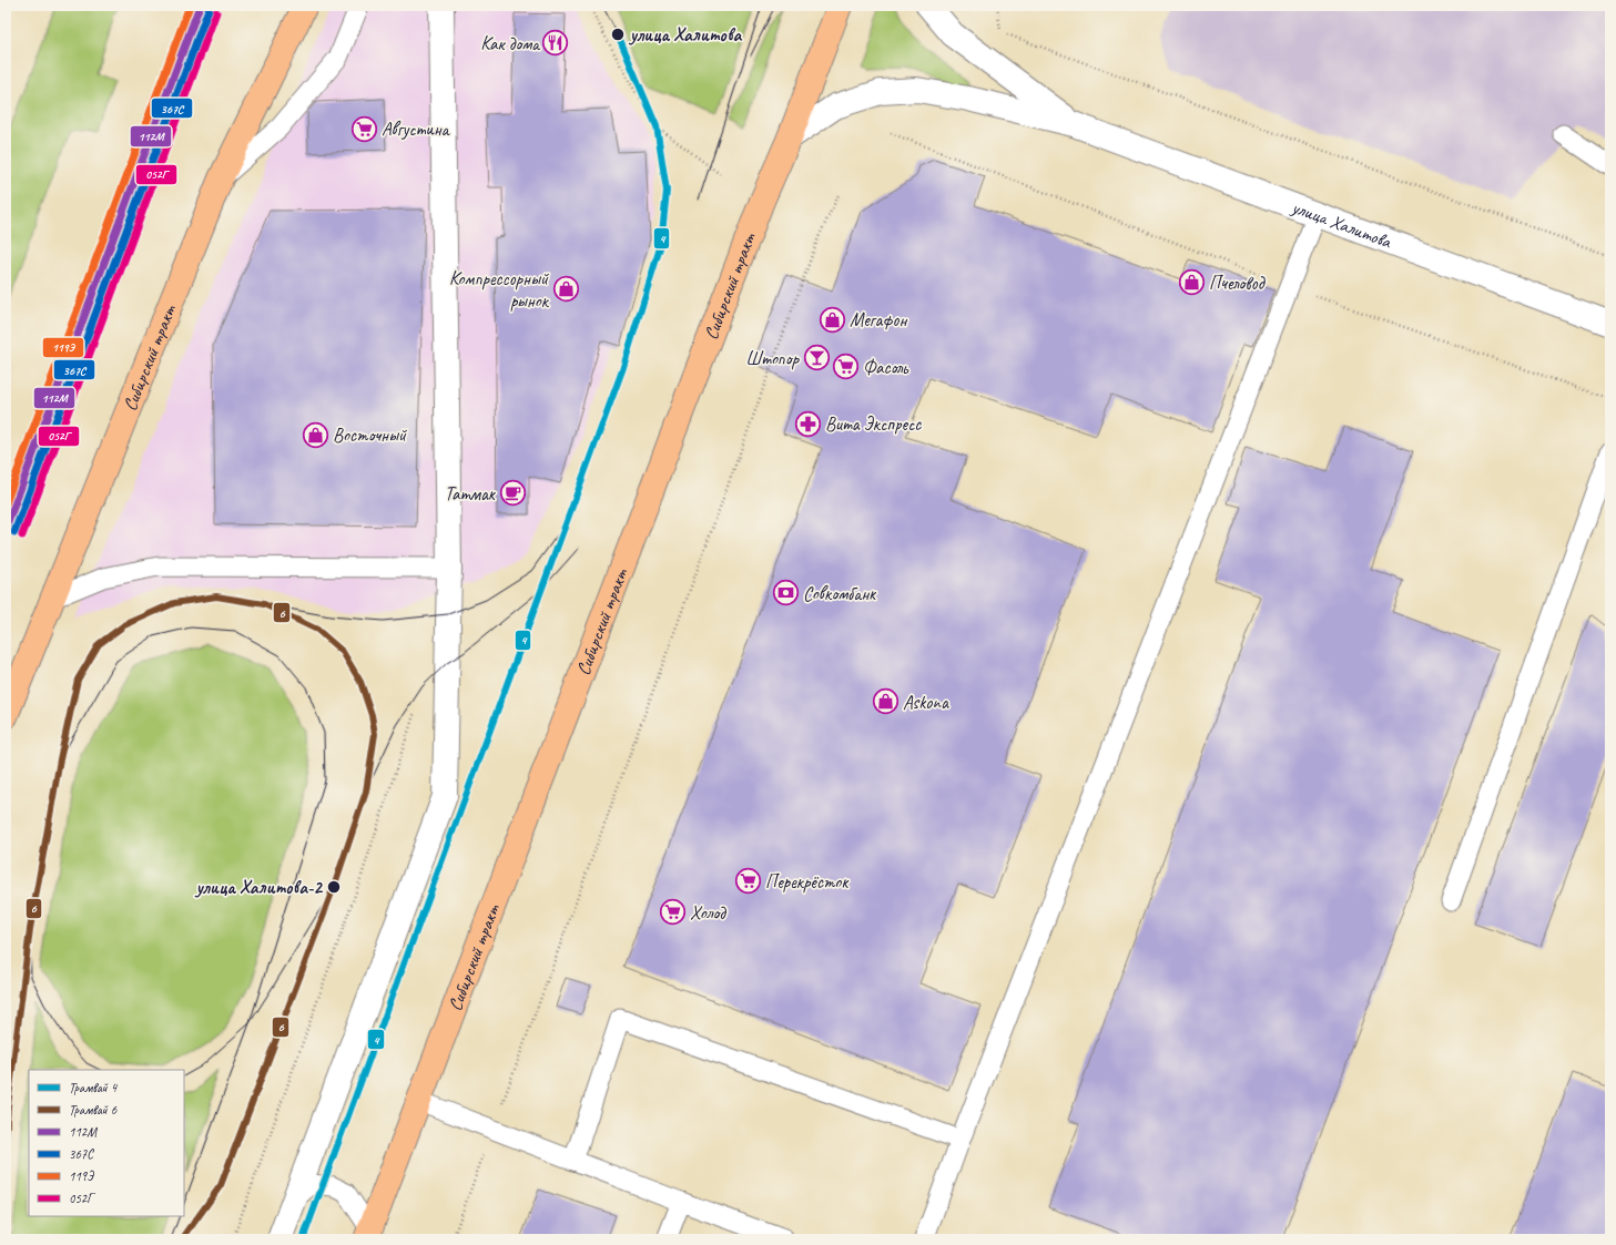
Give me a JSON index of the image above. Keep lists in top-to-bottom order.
{
  "streets": {
    "main road": ["Сибирский тракт"],
    "street": ["улица Халитова"]
  },
  "places": {
    "other": ["улица Халитова", "улица Халитова-2"],
    "restaurant": ["Как дома"],
    "supermarket": [
      "Августина",
      "Фасоль",
      "Перекрёсток",
      "Холод"
    ],
    "shop": [
      "Пчеловод",
      "Компрессорный рынок",
      "Мегафон",
      "Восточный",
      "Askona"
    ],
    "bar": ["Штопор"],
    "pharmacy": ["Вита Экспресс"],
    "cafe": ["Татмак"],
    "bank": ["Совкомбанк"]
  },
  "lines": [
    "transit line 112М",
    "transit line 119Э",
    "transit line 367С",
    "transit line 052Г",
    "tram line 4",
    "tram line 6"
  ],
  "legend": [
    "Трамвай 4",
    "Трамвай 6",
    "112М",
    "367С",
    "119Э",
    "052Г"
  ]
}
